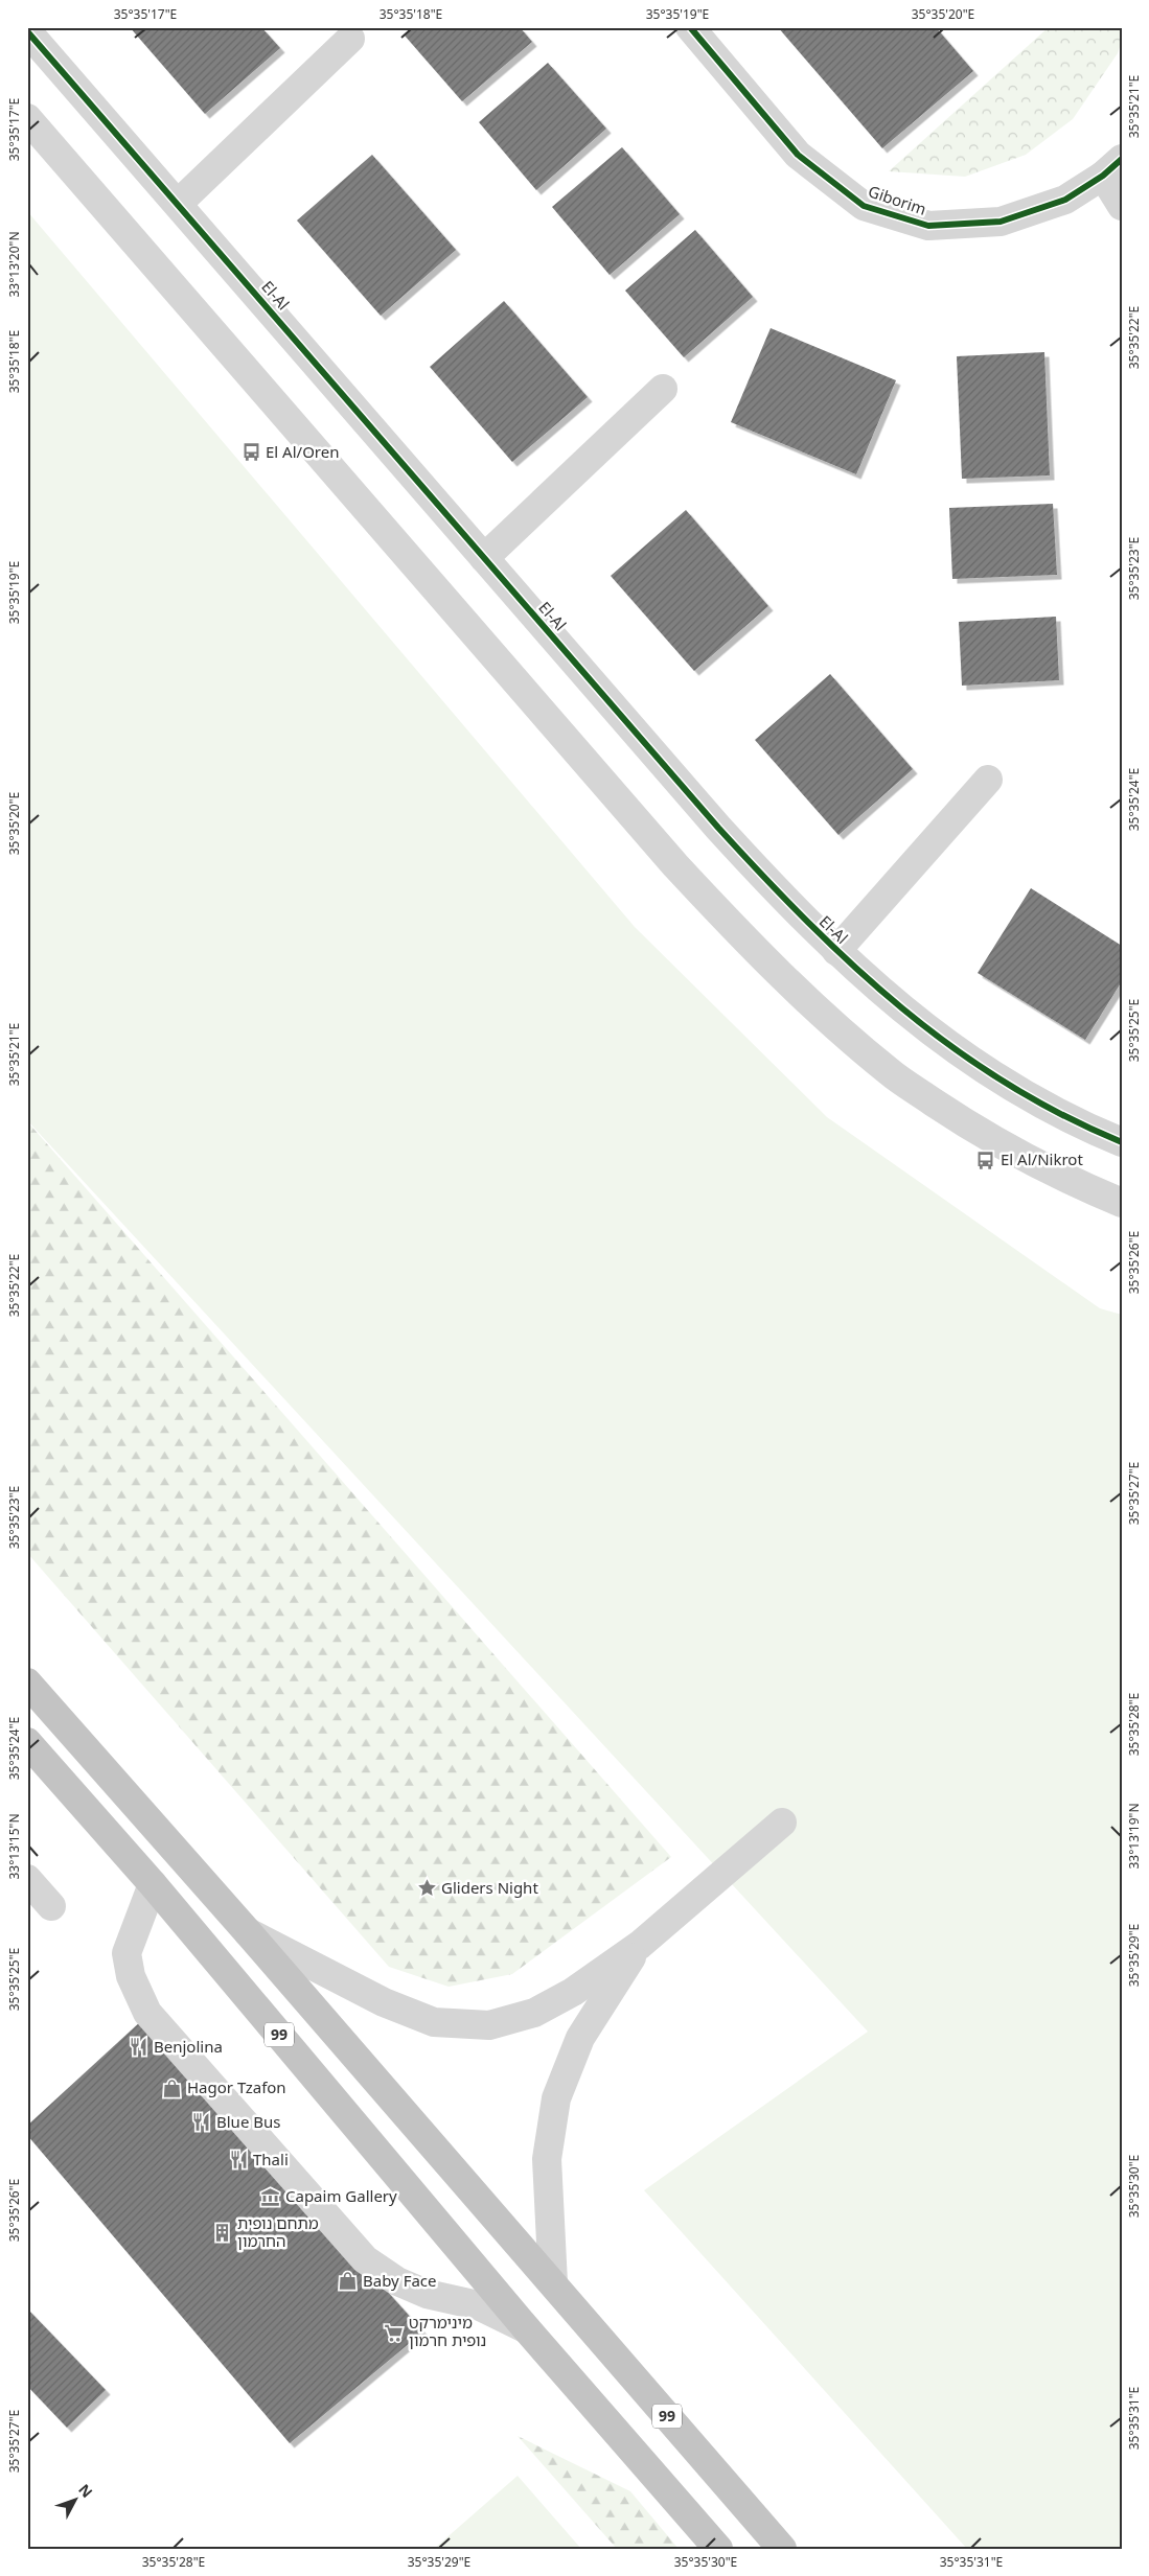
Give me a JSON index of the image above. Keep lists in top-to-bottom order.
{
  "streets": {
    "highway": ["99"],
    "street": ["Giborim", "El-Al"]
  },
  "places": {
    "bus stop": ["El Al/Oren", "El Al/Nikrot"],
    "place": ["Gliders Night"],
    "restaurant": ["Benjolina", "Blue Bus", "Thali"],
    "shop": ["Hagor Tzafon", "Baby Face"],
    "museum": ["Capaim Gallery"],
    "building": ["מתחם נופית החרמון"],
    "supermarket": ["מינימרקט נופית חרמון"]
  },
  "north": "top right",
  "coordinates": [
    "35°35'17\"E",
    "35°35'18\"E",
    "35°35'19\"E",
    "35°35'20\"E",
    "35°35'21\"E",
    "33°13'20\"N",
    "35°35'22\"E",
    "35°35'23\"E",
    "35°35'24\"E",
    "35°35'25\"E",
    "35°35'26\"E",
    "35°35'27\"E",
    "35°35'28\"E",
    "33°13'19\"N",
    "33°13'15\"N",
    "35°35'29\"E",
    "35°35'30\"E",
    "35°35'31\"E"
  ]
}
